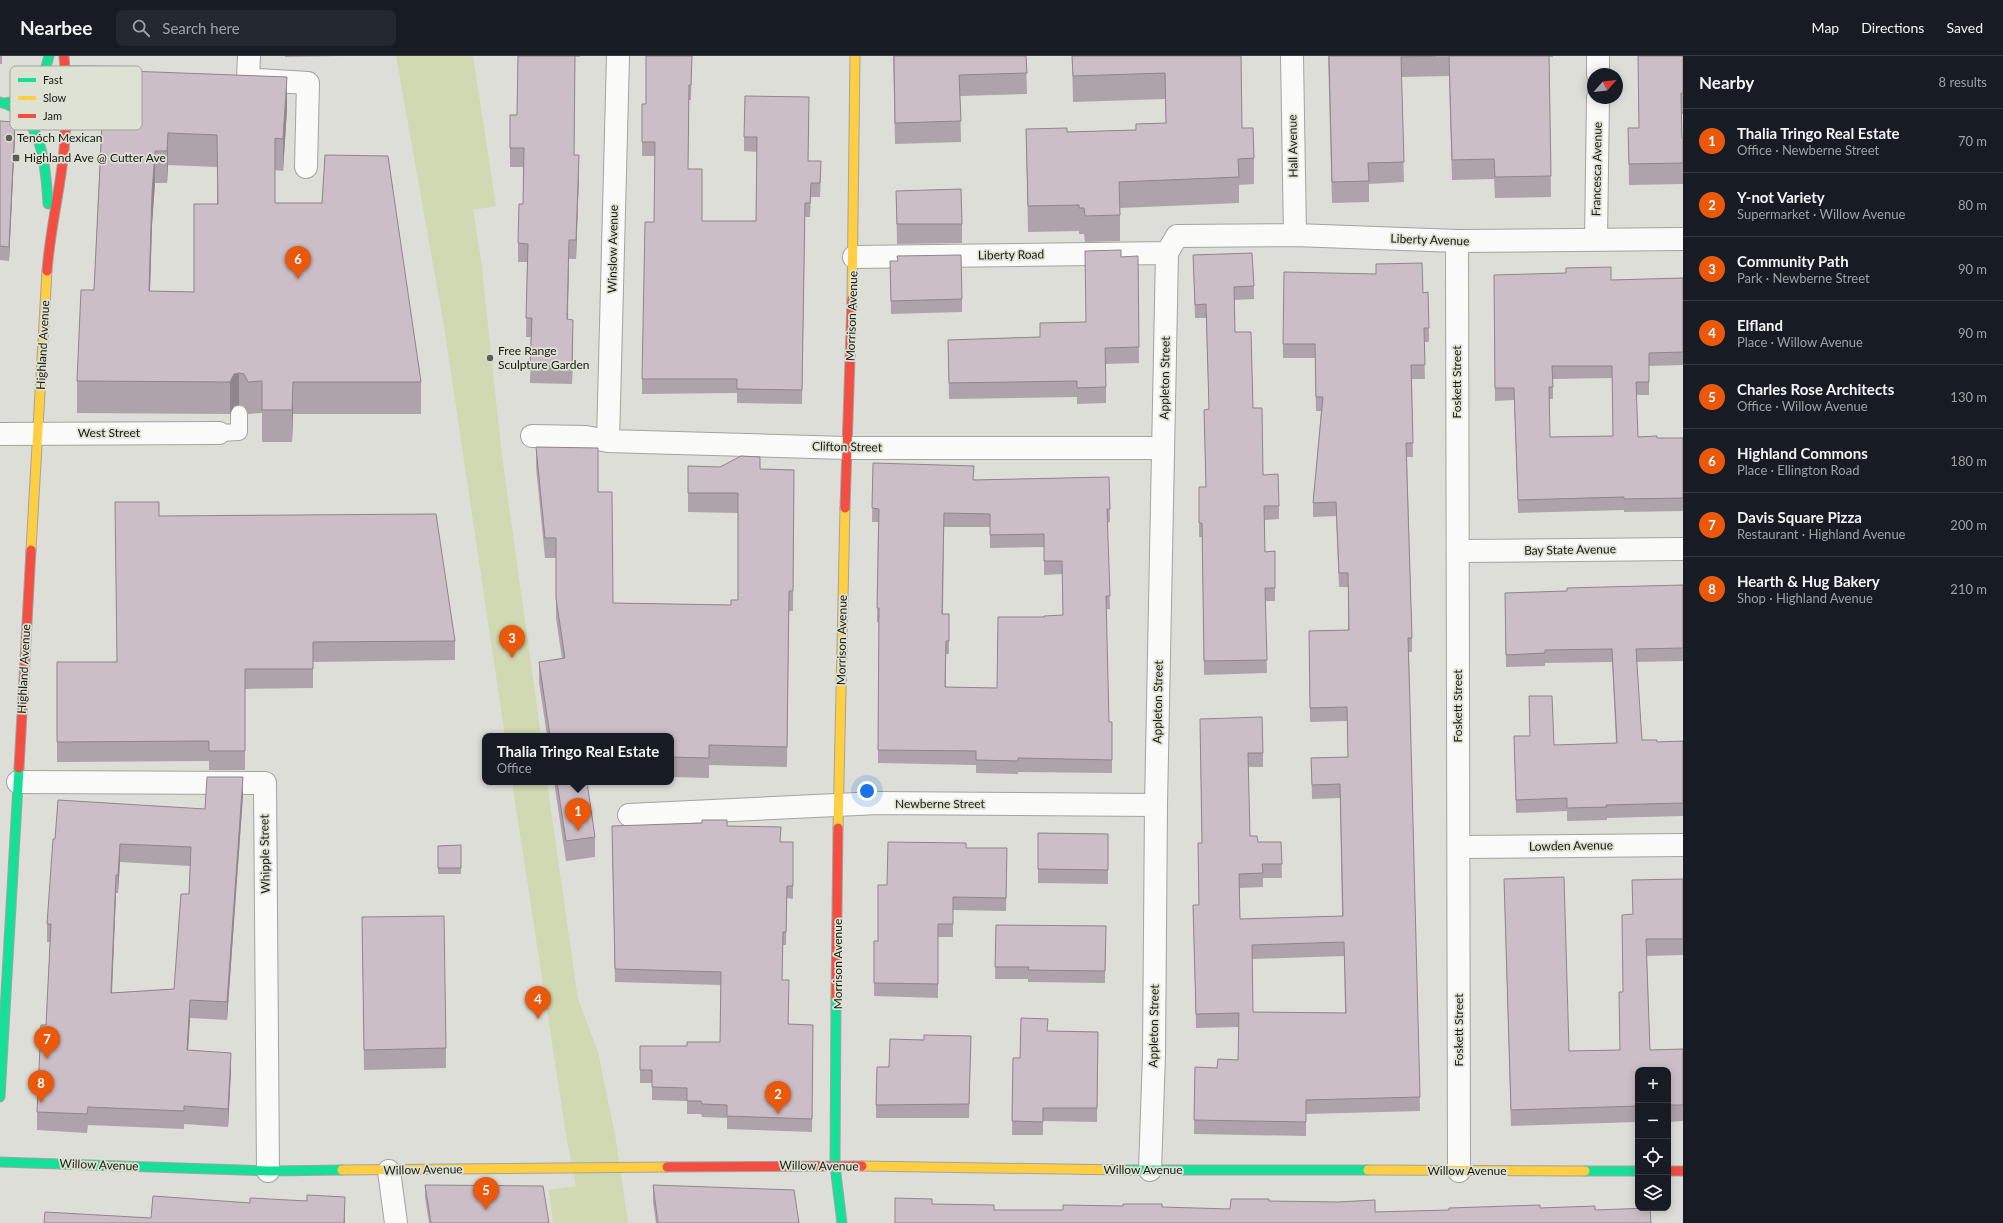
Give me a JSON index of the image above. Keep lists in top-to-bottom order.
{
  "streets": {
    "street": [
      "Hall Avenue",
      "Francesca Avenue",
      "Liberty Avenue",
      "Winslow Avenue",
      "Liberty Road",
      "Morrison Avenue",
      "Highland Avenue",
      "Appleton Street",
      "Foskett Street",
      "West Street",
      "Clifton Street",
      "Bay State Avenue",
      "Newberne Street",
      "Lowden Avenue",
      "Whipple Street",
      "Willow Avenue"
    ]
  },
  "crossings": [
    ["Hall Avenue", "Liberty Avenue"],
    ["Francesca Avenue", "Liberty Avenue"],
    ["Liberty Avenue", "Liberty Road"],
    ["Liberty Avenue", "Appleton Street"],
    ["Liberty Avenue", "Foskett Street"],
    ["Winslow Avenue", "Clifton Street"],
    ["Liberty Road", "Morrison Avenue"],
    ["Liberty Road", "Appleton Street"],
    ["Morrison Avenue", "Clifton Street"],
    ["Morrison Avenue", "Newberne Street"],
    ["Morrison Avenue", "Willow Avenue"],
    ["Highland Avenue", "West Street"],
    ["Highland Avenue", "Whipple Street"],
    ["Appleton Street", "Clifton Street"],
    ["Appleton Street", "Newberne Street"],
    ["Appleton Street", "Willow Avenue"],
    ["Foskett Street", "Bay State Avenue"],
    ["Foskett Street", "Lowden Avenue"],
    ["Foskett Street", "Willow Avenue"],
    ["Whipple Street", "Willow Avenue"]
  ],
  "places": {
    "other": ["Tenóch Mexican", "Free Range Sculpture Garden"],
    "transit": ["Highland Ave @ Cutter Ave"]
  },
  "legend": ["Fast", "Slow", "Jam"],
  "north": "top right",
  "page": {
    "header": "Nearbee",
    "search": "Search here",
    "nav": ["Map", "Directions", "Saved"],
    "heading": ["Nearby", "8 results"],
    "list": [
      {
        "mark": "1",
        "name": "Thalia Tringo Real Estate",
        "note": "Office · Newberne Street",
        "value": "70 m"
      },
      {
        "mark": "2",
        "name": "Y-not Variety",
        "note": "Supermarket · Willow Avenue",
        "value": "80 m"
      },
      {
        "mark": "3",
        "name": "Community Path",
        "note": "Park · Newberne Street",
        "value": "90 m"
      },
      {
        "mark": "4",
        "name": "Elfland",
        "note": "Place · Willow Avenue",
        "value": "90 m"
      },
      {
        "mark": "5",
        "name": "Charles Rose Architects",
        "note": "Office · Willow Avenue",
        "value": "130 m"
      },
      {
        "mark": "6",
        "name": "Highland Commons",
        "note": "Place · Ellington Road",
        "value": "180 m"
      },
      {
        "mark": "7",
        "name": "Davis Square Pizza",
        "note": "Restaurant · Highland Avenue",
        "value": "200 m"
      },
      {
        "mark": "8",
        "name": "Hearth & Hug Bakery",
        "note": "Shop · Highland Avenue",
        "value": "210 m"
      }
    ],
    "pins": [
      "6",
      "3",
      "1",
      "4",
      "7",
      "8",
      "2",
      "5"
    ],
    "popup": ["Thalia Tringo Real Estate", "Office"],
    "map_buttons": ["+", "−"]
  }
}
